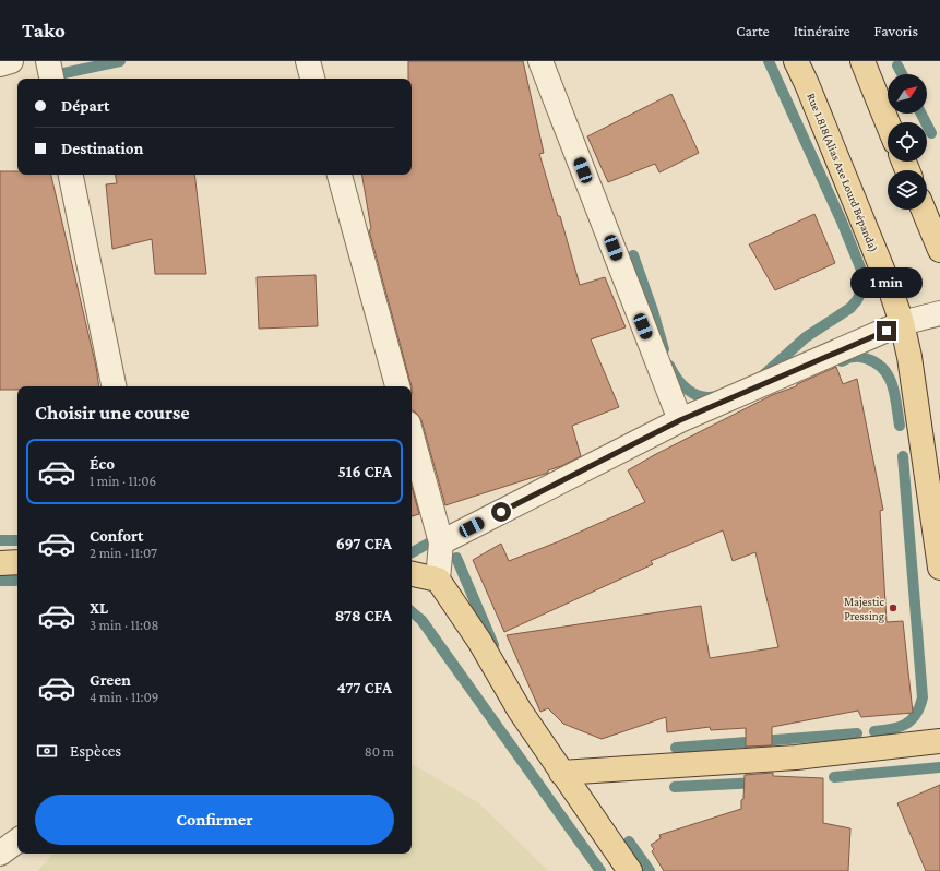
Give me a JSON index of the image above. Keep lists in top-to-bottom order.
{
  "streets": {
    "main road": ["Rue 1.818(Alias Axe Lourd Bépanda)"]
  },
  "places": ["Majestic Pressing"],
  "north": "top right",
  "page": {
    "header": "Tako",
    "nav": ["Carte", "Itinéraire", "Favoris"],
    "banner": ["Départ", "Destination"],
    "bubble": "1 min",
    "heading": "Choisir une course",
    "list": [
      {
        "name": "Éco",
        "note": "1 min · 11:06",
        "value": "516 CFA"
      },
      {
        "name": "Confort",
        "note": "2 min · 11:07",
        "value": "697 CFA"
      },
      {
        "name": "XL",
        "note": "3 min · 11:08",
        "value": "878 CFA"
      },
      {
        "name": "Green",
        "note": "4 min · 11:09",
        "value": "477 CFA"
      }
    ],
    "pay": ["Espèces", "80 m"],
    "buttons": "Confirmer"
  }
}
